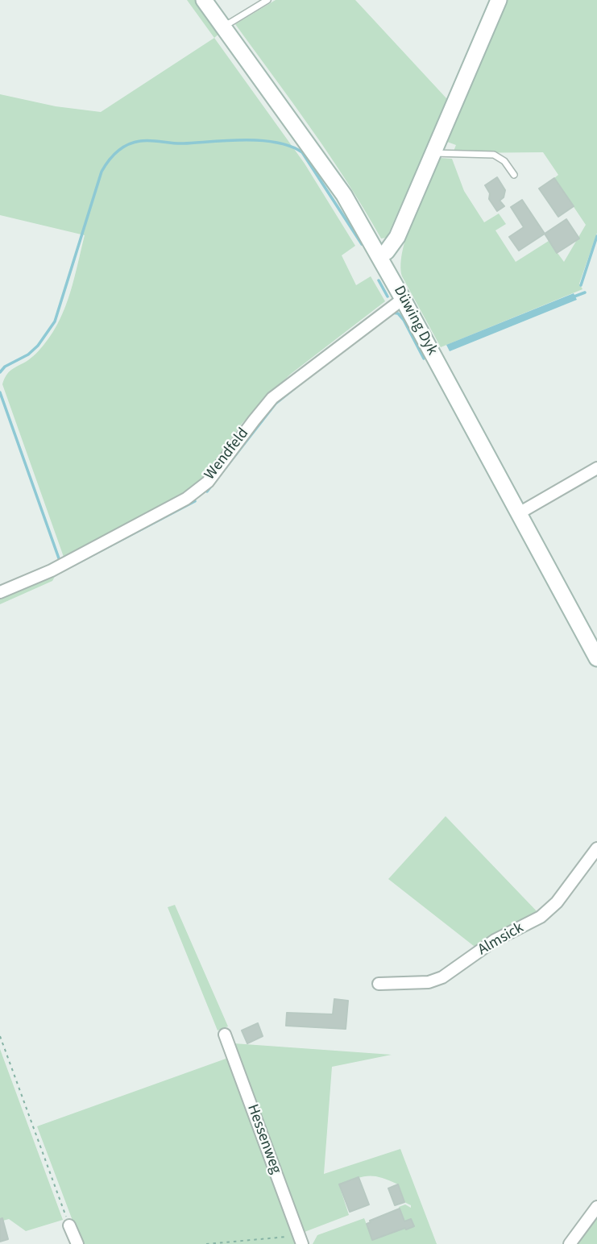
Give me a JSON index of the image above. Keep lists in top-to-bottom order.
{
  "streets": {
    "street": [
      "Düwing Dyk",
      "Wendfeld",
      "Almsick",
      "Hessenweg"
    ]
  },
  "crossings": [
    ["Düwing Dyk", "Wendfeld"]
  ]
}
